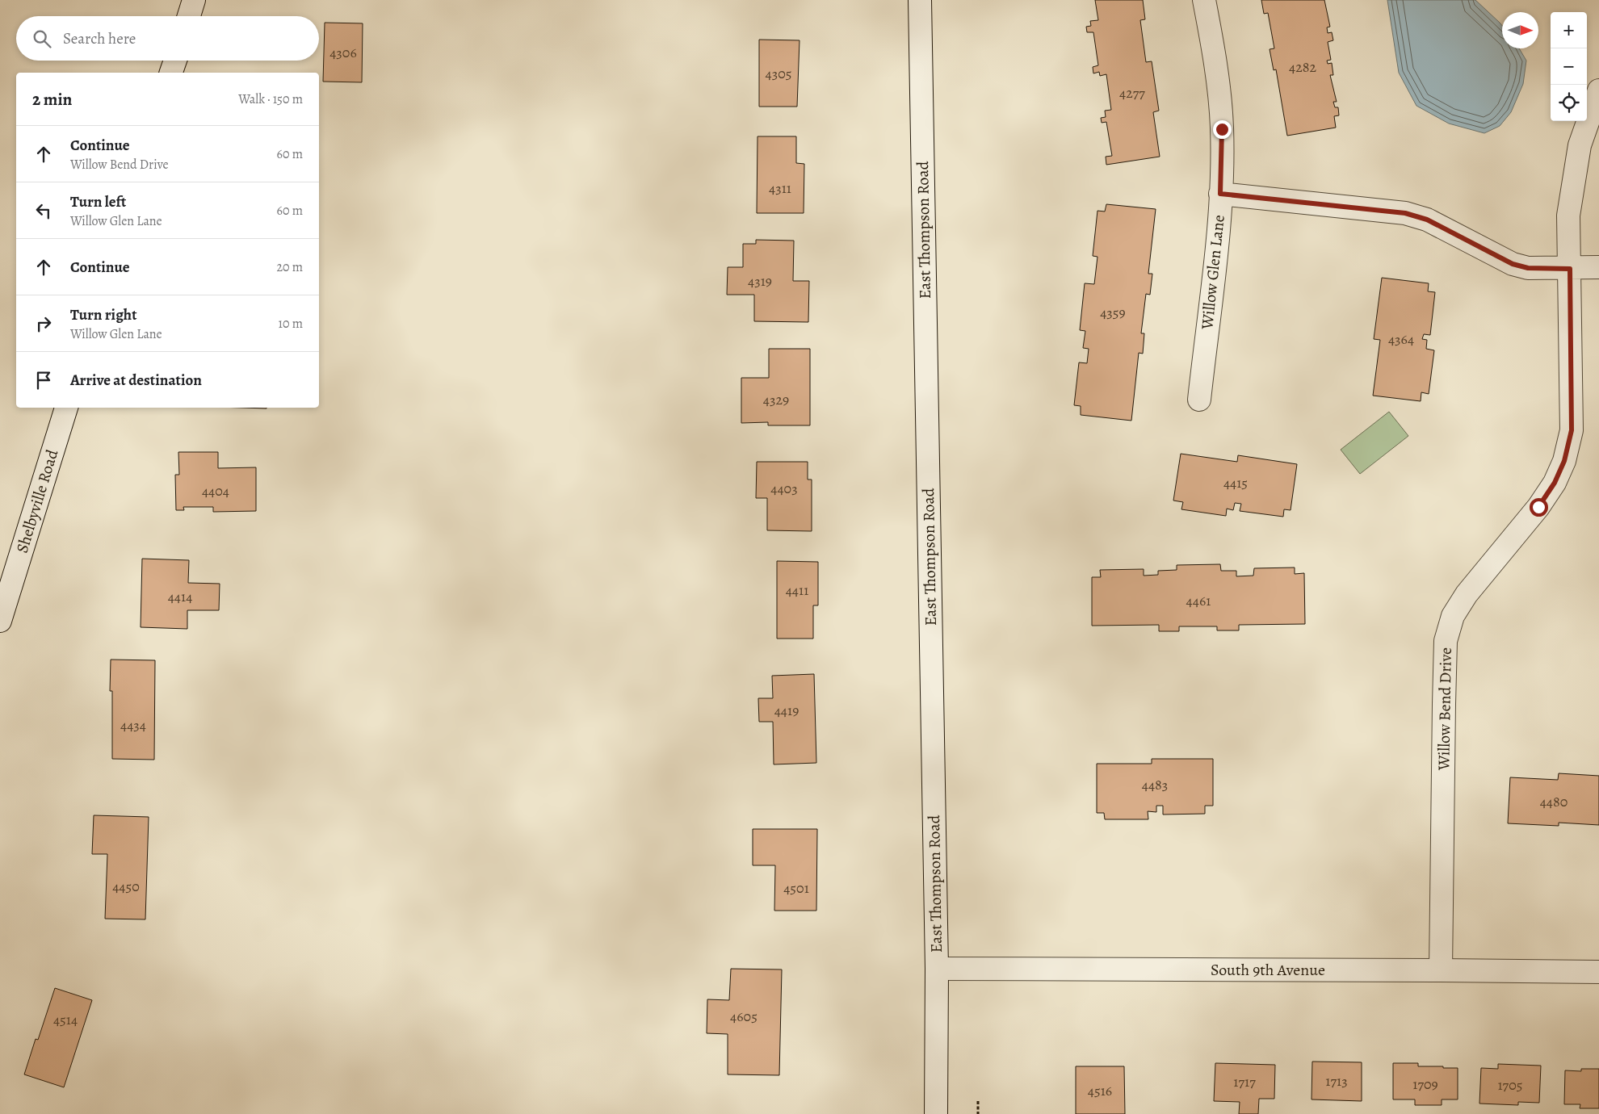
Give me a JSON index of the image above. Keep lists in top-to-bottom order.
{
  "streets": {
    "street": [
      "East Thompson Road",
      "Willow Glen Lane",
      "Shelbyville Road",
      "Willow Bend Drive",
      "South 9th Avenue"
    ]
  },
  "crossings": [
    ["East Thompson Road", "South 9th Avenue"],
    ["Willow Bend Drive", "South 9th Avenue"]
  ],
  "house_numbers": [
    "4306",
    "4282",
    "4305",
    "4277",
    "4311",
    "4319",
    "4359",
    "4364",
    "4329",
    "4415",
    "4403",
    "4404",
    "4411",
    "4414",
    "4461",
    "4419",
    "4434",
    "4483",
    "4480",
    "4450",
    "4501",
    "4605",
    "4514",
    "1713",
    "1717",
    "1709",
    "1705",
    "4516"
  ],
  "north": "right",
  "page": {
    "map_buttons": ["+", "−"],
    "search": "Search here",
    "heading": ["2 min", "Walk · 150 m"],
    "list": [
      ["Continue", "Willow Bend Drive", "60 m"],
      ["Turn left", "Willow Glen Lane", "60 m"],
      ["Continue", "20 m"],
      ["Turn right", "Willow Glen Lane", "10 m"],
      "Arrive at destination"
    ]
  }
}
